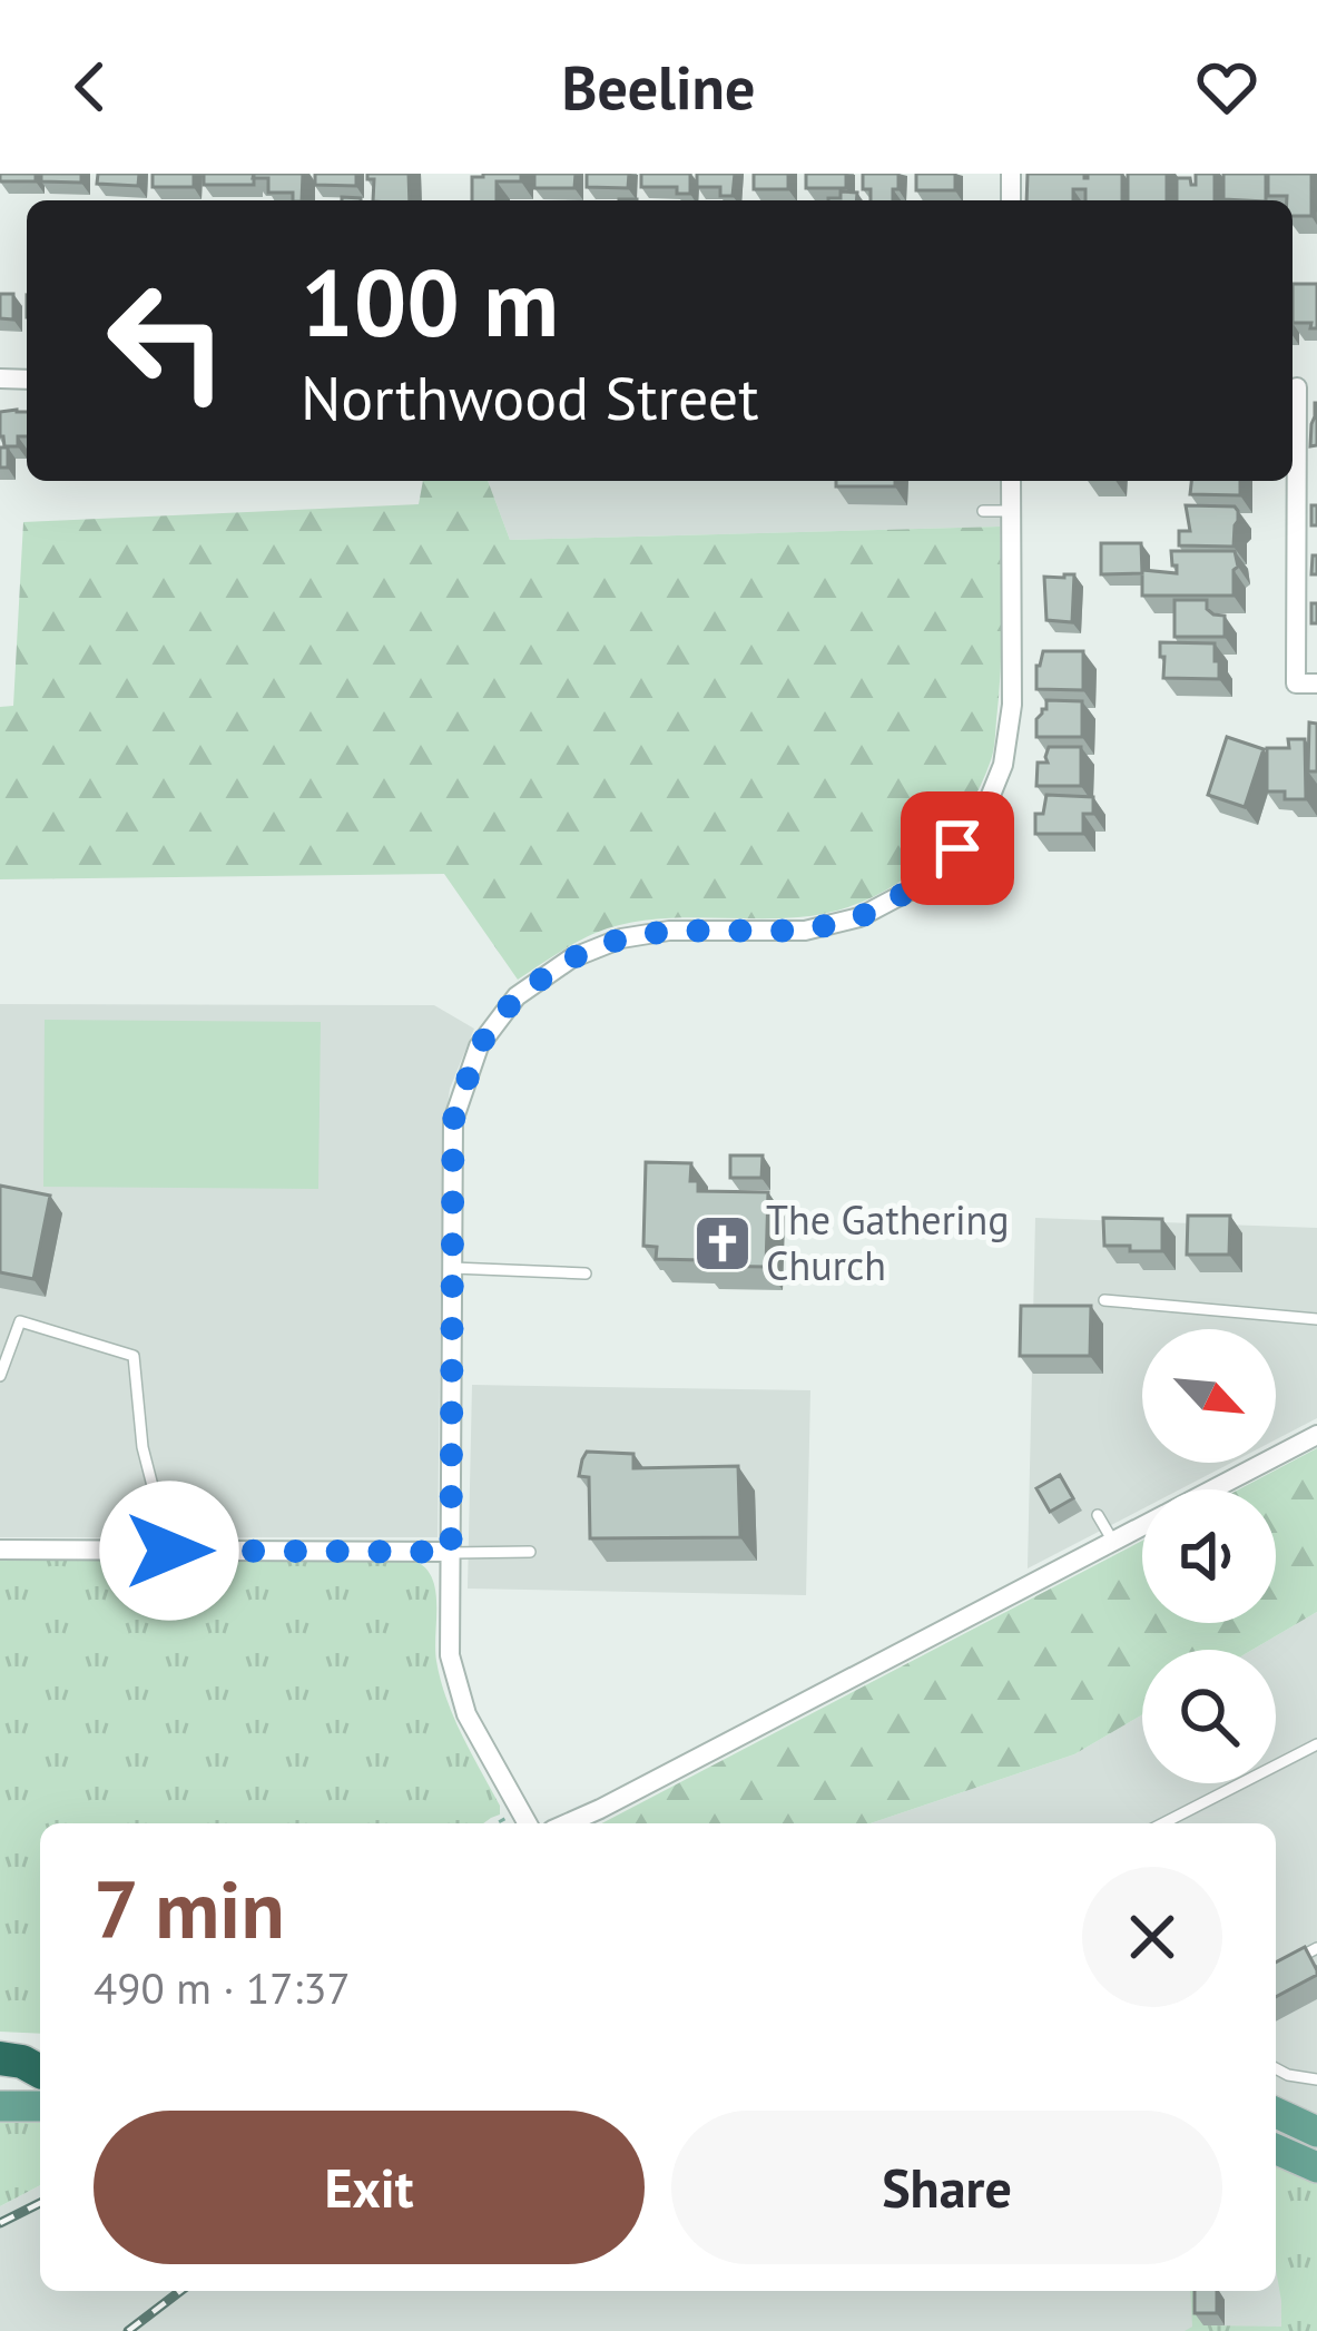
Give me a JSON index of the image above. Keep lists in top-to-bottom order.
{
  "places": {
    "church": ["The Gathering Church"]
  },
  "north": "bottom right",
  "page": {
    "header": "Beeline",
    "turn": ["100 m", "Northwood Street"],
    "heading": ["7 min", "490 m · 17:37"],
    "buttons": ["Exit", "Share"]
  }
}
